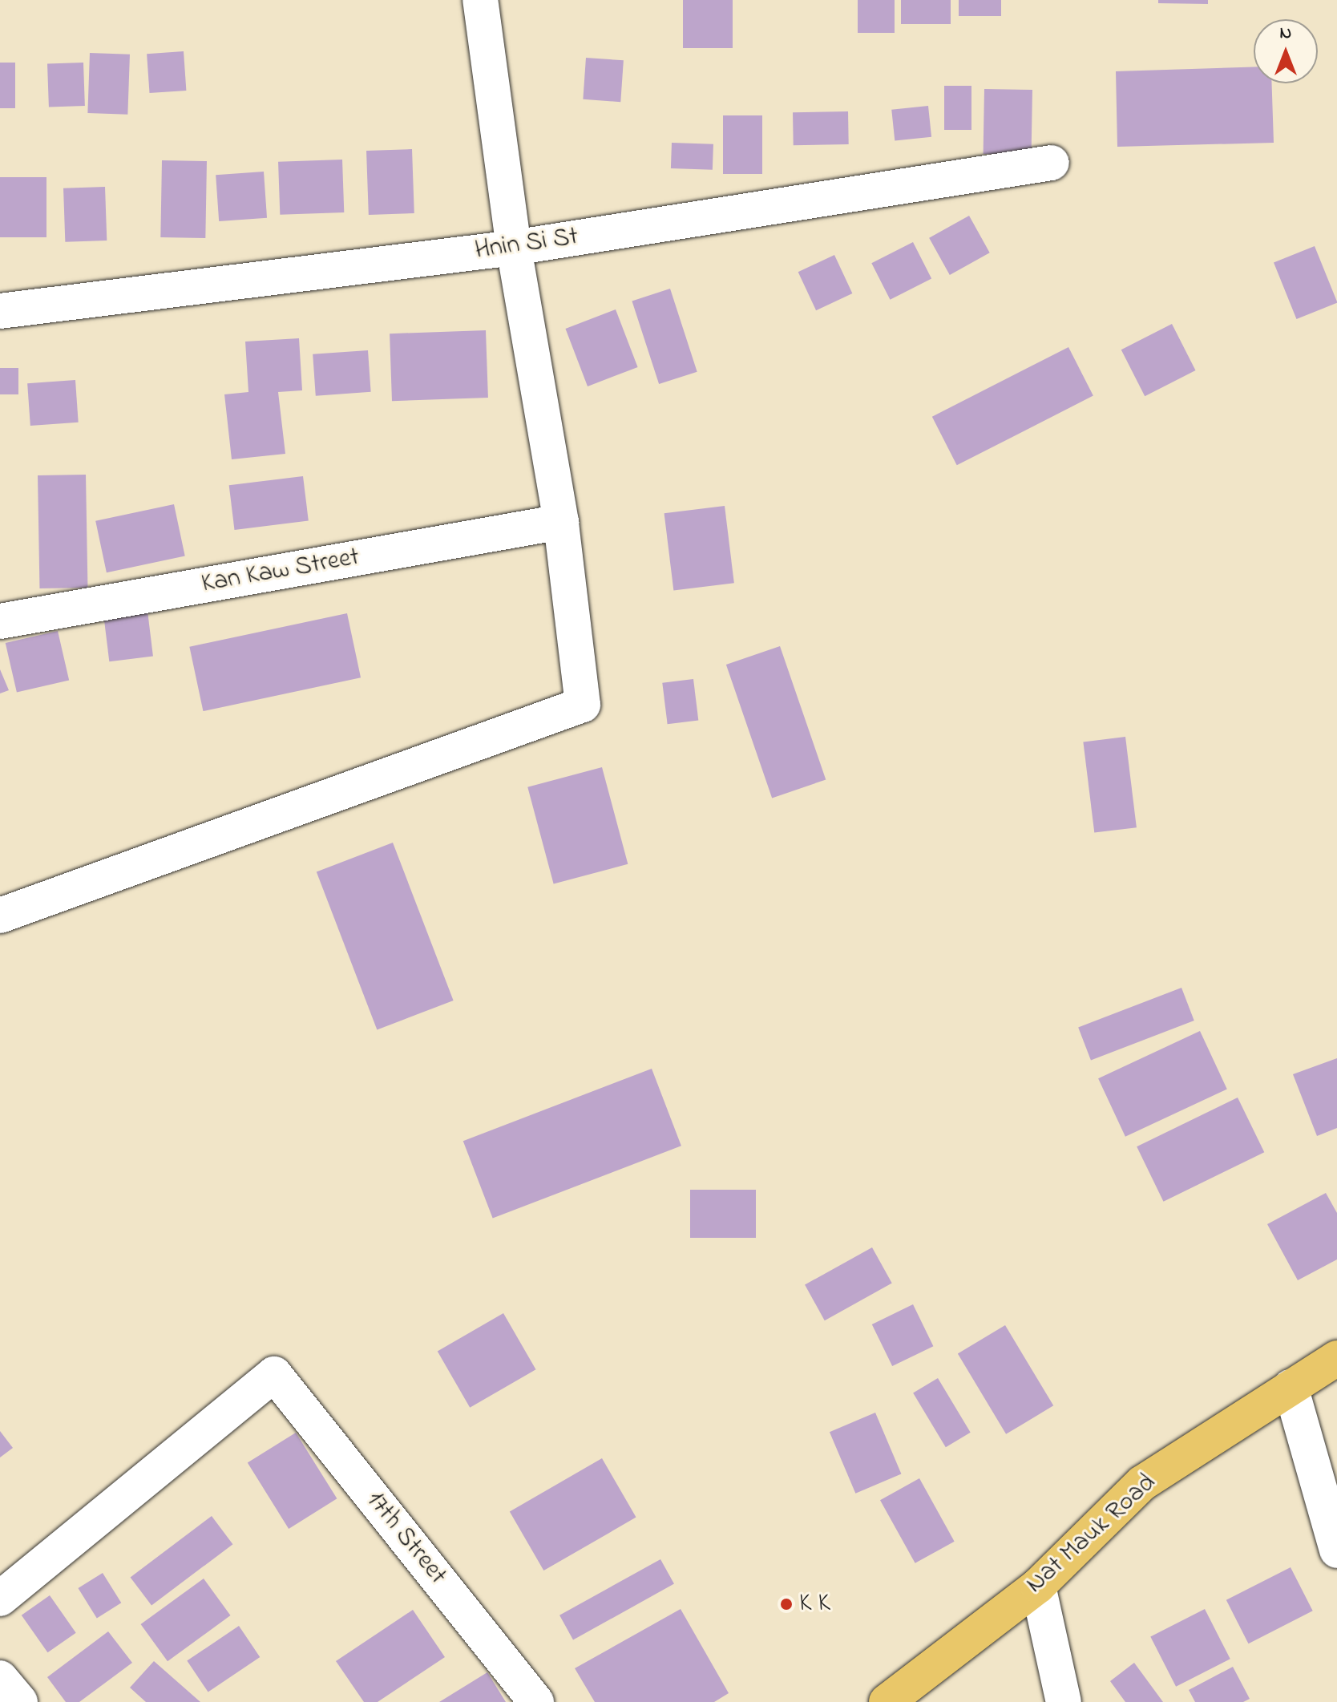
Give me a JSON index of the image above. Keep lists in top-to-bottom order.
{
  "streets": {
    "highway": ["Nat Mauk Road"],
    "street": ["Hnin Si St", "Kan Kaw Street", "17th Street"]
  },
  "places": ["K K"],
  "north": "top"
}
